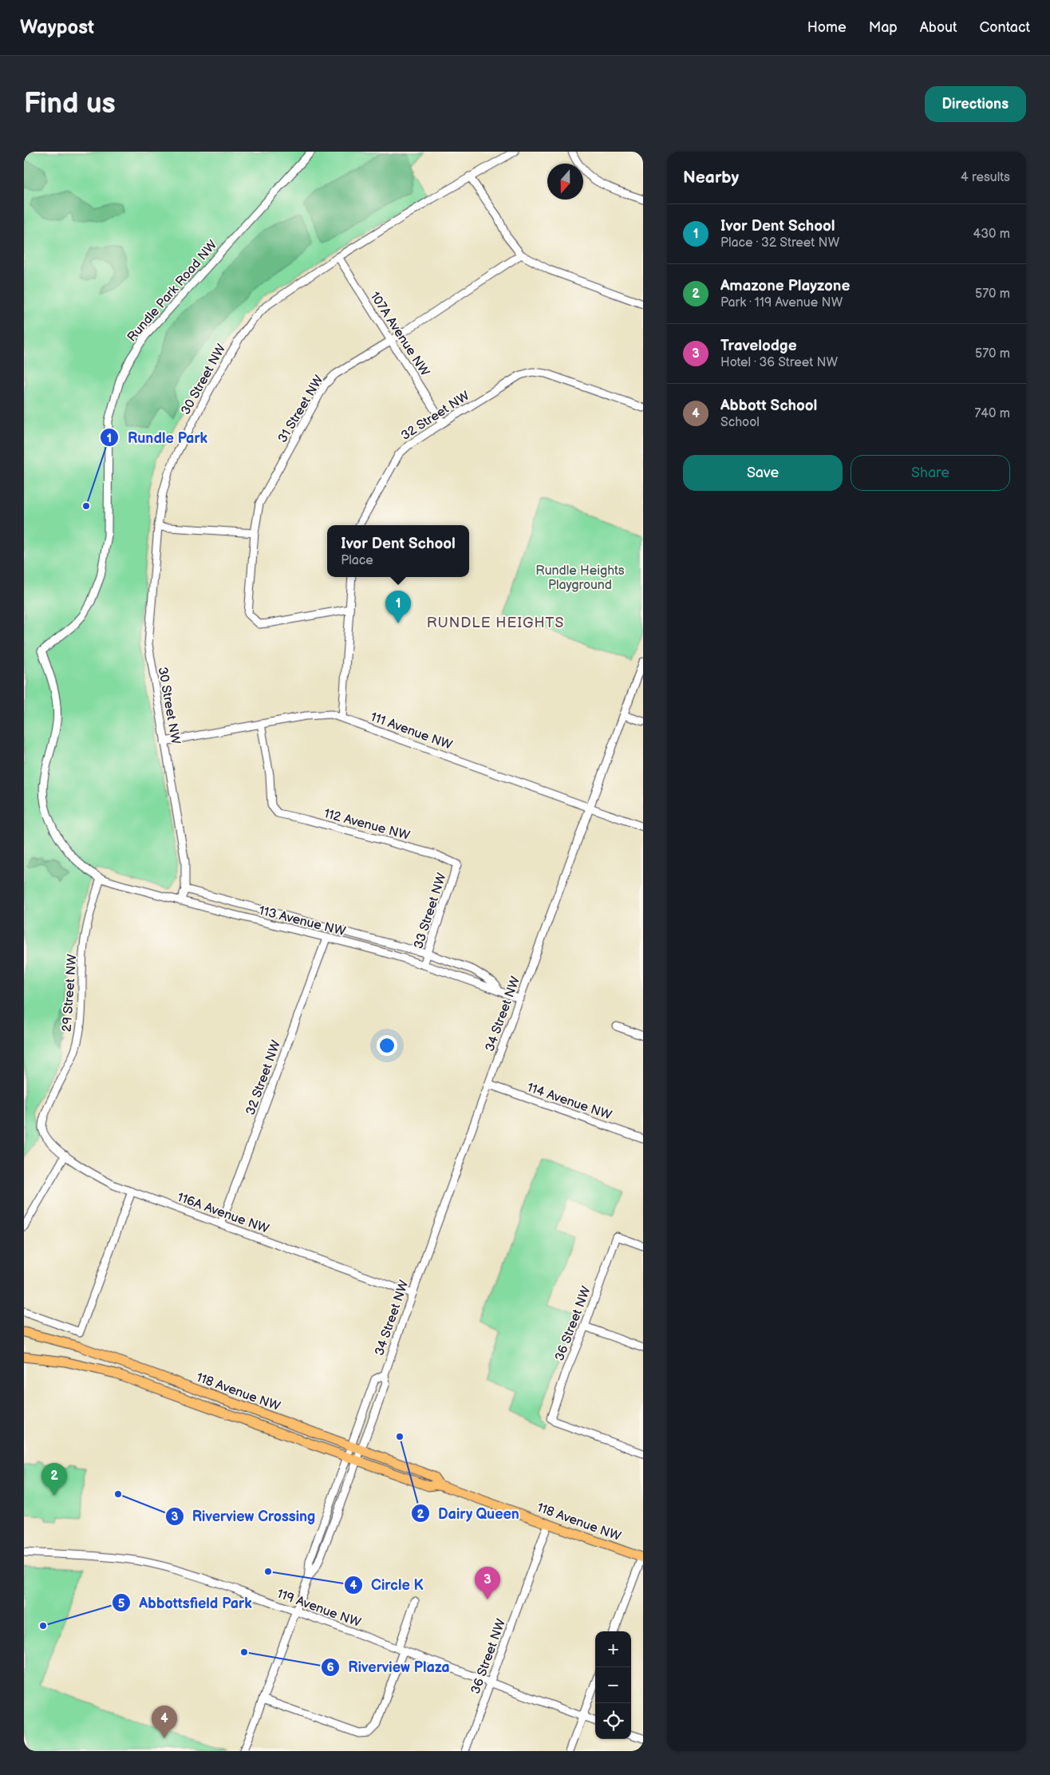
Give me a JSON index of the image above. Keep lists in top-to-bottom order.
{
  "streets": {
    "main road": ["118 Avenue NW"],
    "street": [
      "Rundle Park Road NW",
      "107A Avenue NW",
      "30 Street NW",
      "31 Street NW",
      "32 Street NW",
      "111 Avenue NW",
      "112 Avenue NW",
      "33 Street NW",
      "113 Avenue NW",
      "29 Street NW",
      "34 Street NW",
      "114 Avenue NW",
      "116A Avenue NW",
      "36 Street NW",
      "119 Avenue NW"
    ]
  },
  "crossings": [
    ["Rundle Park Road NW", "113 Avenue NW"],
    ["Rundle Park Road NW", "29 Street NW"],
    ["107A Avenue NW", "30 Street NW"],
    ["107A Avenue NW", "31 Street NW"],
    ["107A Avenue NW", "32 Street NW"],
    ["30 Street NW", "111 Avenue NW"],
    ["30 Street NW", "113 Avenue NW"],
    ["32 Street NW", "113 Avenue NW"],
    ["32 Street NW", "116A Avenue NW"],
    ["111 Avenue NW", "112 Avenue NW"],
    ["111 Avenue NW", "34 Street NW"],
    ["112 Avenue NW", "33 Street NW"],
    ["33 Street NW", "113 Avenue NW"],
    ["113 Avenue NW", "29 Street NW"],
    ["113 Avenue NW", "34 Street NW"],
    ["29 Street NW", "116A Avenue NW"],
    ["34 Street NW", "114 Avenue NW"],
    ["34 Street NW", "116A Avenue NW"],
    ["34 Street NW", "118 Avenue NW"],
    ["34 Street NW", "119 Avenue NW"],
    ["36 Street NW", "118 Avenue NW"],
    ["36 Street NW", "119 Avenue NW"]
  ],
  "districts": ["RUNDLE HEIGHTS"],
  "parks": ["Rundle Heights Playground"],
  "places": [
    "Rundle Park",
    "Dairy Queen",
    "Riverview Crossing",
    "Circle K",
    "Abbottsfield Park",
    "Riverview Plaza"
  ],
  "north": "bottom",
  "page": {
    "header": "Waypost",
    "nav": [
      "Home",
      "Map",
      "About",
      "Contact"
    ],
    "buttons": [
      "Directions",
      ["Save", "Share"]
    ],
    "title": "Find us",
    "heading": ["Nearby", "4 results"],
    "list": [
      {
        "mark": "1",
        "name": "Ivor Dent School",
        "note": "Place · 32 Street NW",
        "value": "430 m"
      },
      {
        "mark": "2",
        "name": "Amazone Playzone",
        "note": "Park · 119 Avenue NW",
        "value": "570 m"
      },
      {
        "mark": "3",
        "name": "Travelodge",
        "note": "Hotel · 36 Street NW",
        "value": "570 m"
      },
      {
        "mark": "4",
        "name": "Abbott School",
        "note": "School",
        "value": "740 m"
      }
    ],
    "popup": ["Ivor Dent School", "Place"],
    "pins": [
      "1",
      "2",
      "3",
      "4"
    ],
    "map_buttons": ["+", "−"]
  }
}
